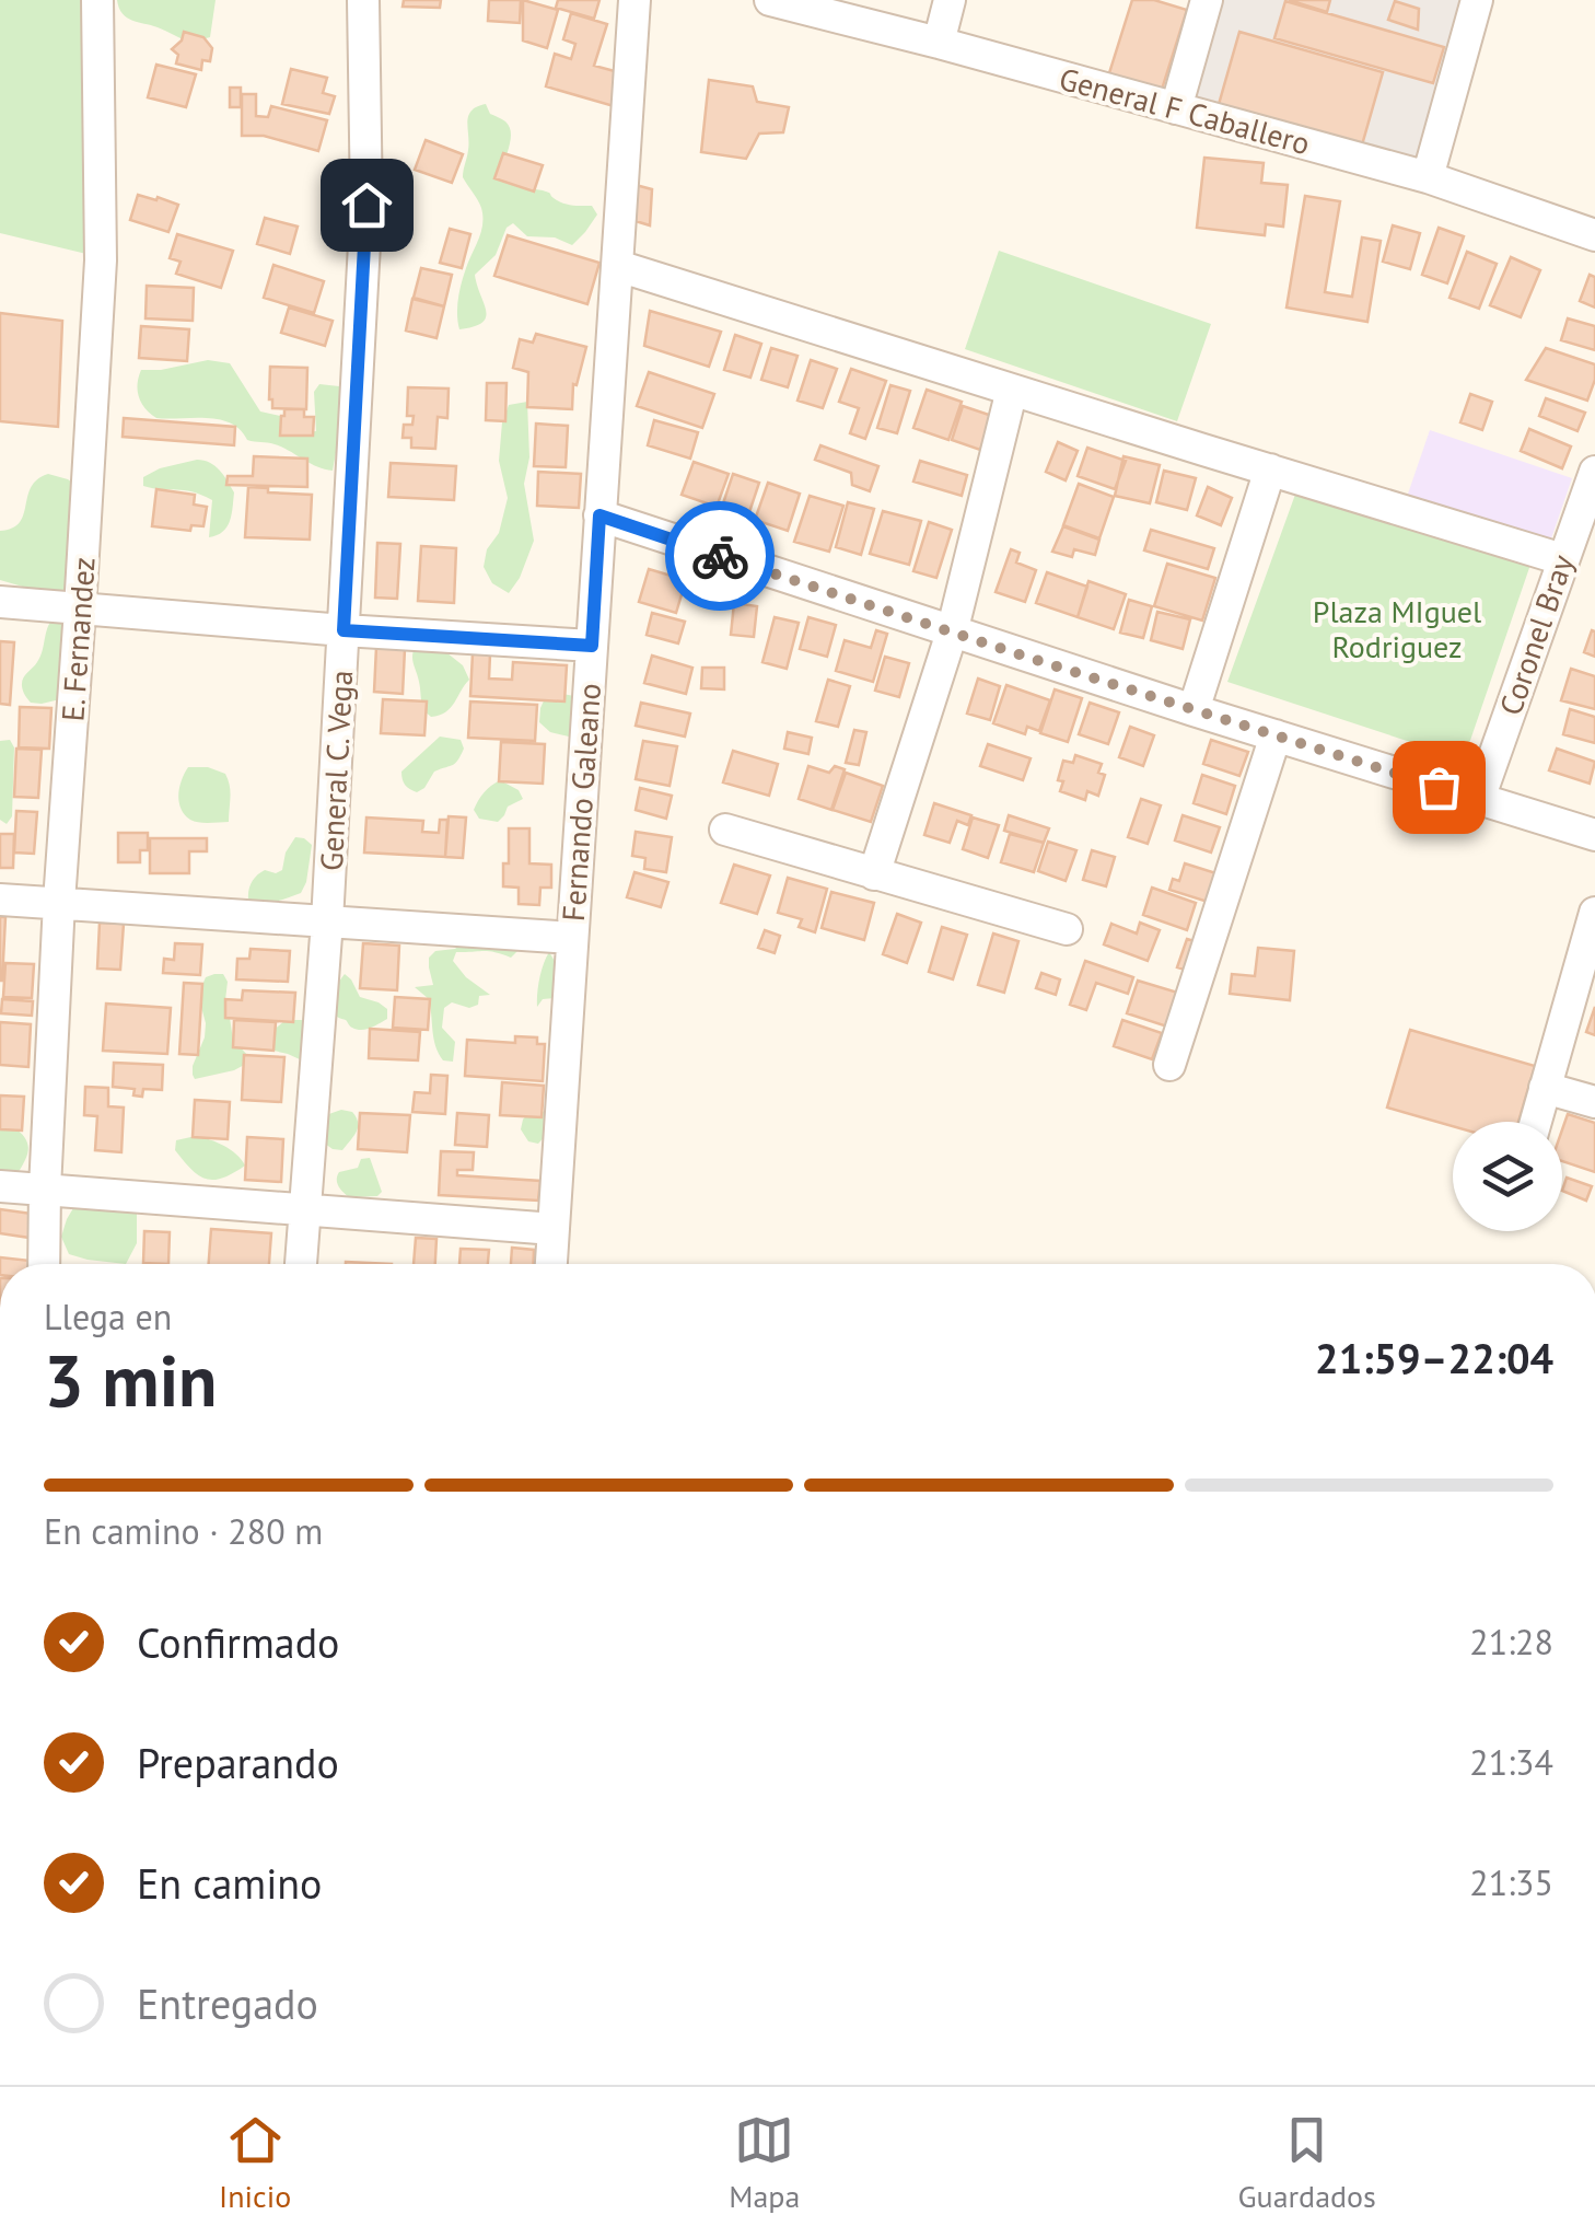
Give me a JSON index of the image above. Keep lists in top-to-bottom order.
{
  "streets": {
    "street": [
      "General F Caballero",
      "Coronel Bray",
      "E. Fernandez",
      "General C. Vega",
      "Fernando Galeano"
    ]
  },
  "parks": ["Plaza MIguel Rodriguez"],
  "page": {
    "heading": ["3 min", "Llega en", "21:59–22:04"],
    "bar": "En camino · 280 m",
    "list": [
      ["Confirmado", "21:28"],
      ["Preparando", "21:34"],
      ["En camino", "21:35"],
      "Entregado"
    ],
    "tabs": ["Inicio", "Mapa", "Guardados"]
  }
}
